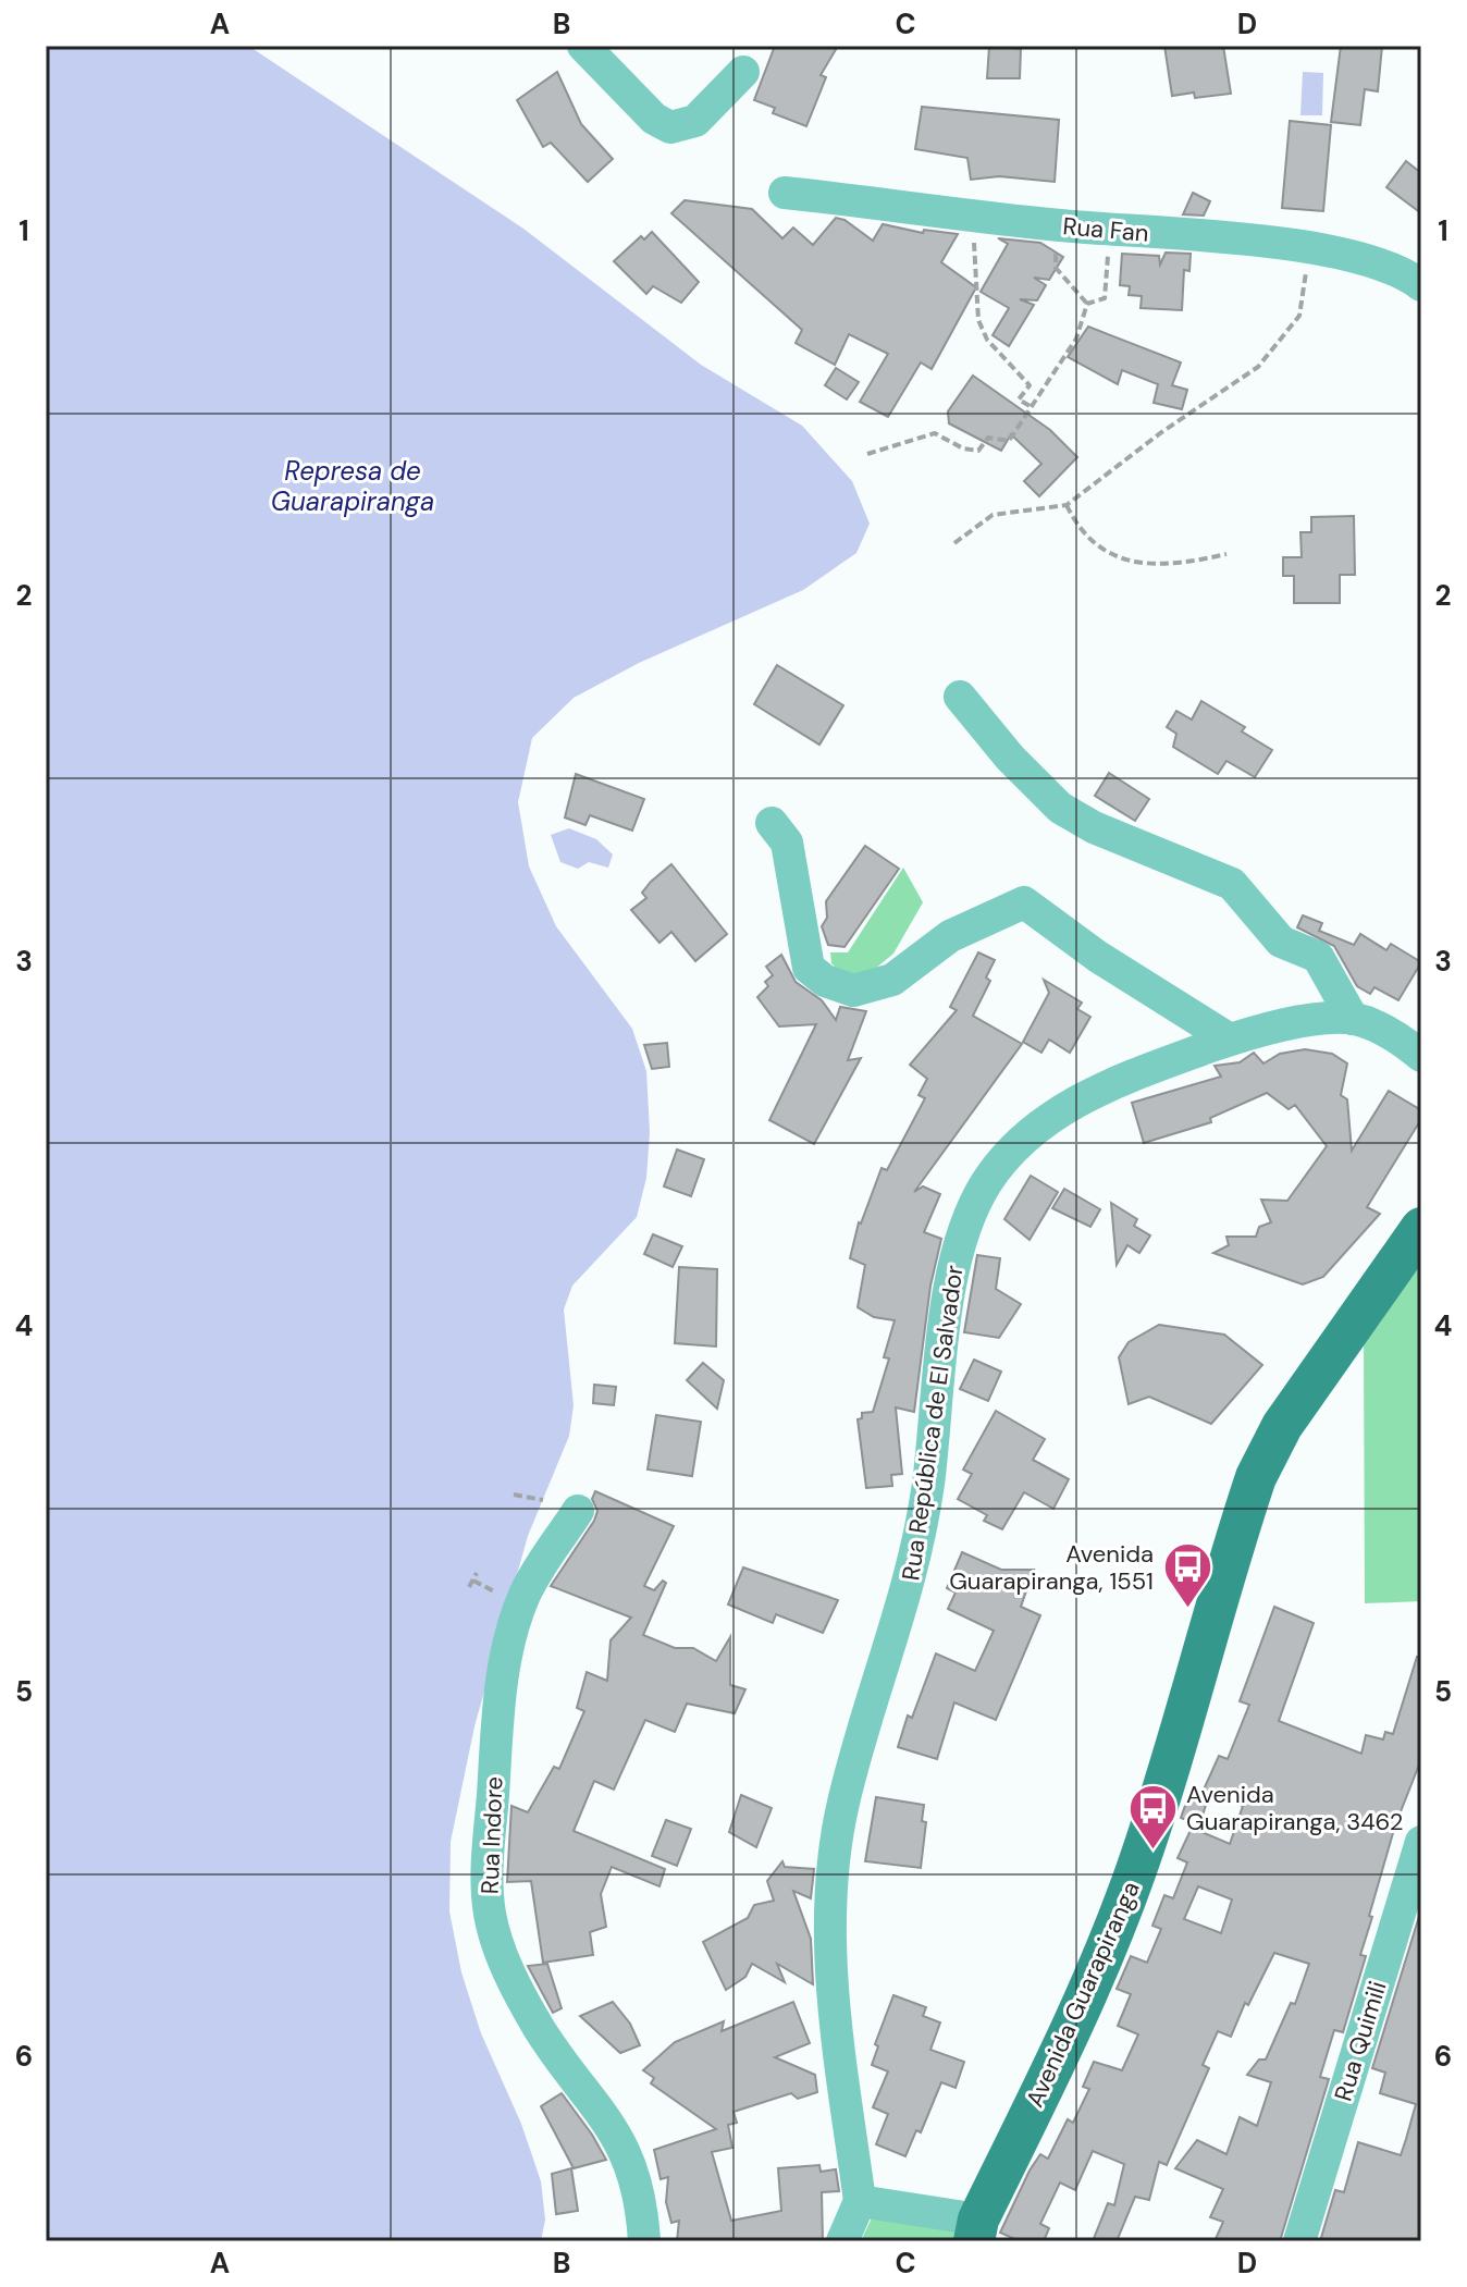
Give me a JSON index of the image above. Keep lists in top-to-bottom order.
{
  "streets": {
    "main road": ["Avenida Guarapiranga"],
    "street": [
      "Rua Fan",
      "Rua República de El Salvador",
      "Rua Indore",
      "Rua Quimili"
    ]
  },
  "water": ["Represa de Guarapiranga"],
  "places": {
    "bus stop": ["Avenida Guarapiranga, 1551", "Avenida Guarapiranga, 3462"]
  },
  "grid": {
    "columns": [
      "A",
      "B",
      "C",
      "D"
    ],
    "rows": [
      "1",
      "2",
      "3",
      "4",
      "5",
      "6"
    ]
  }
}
